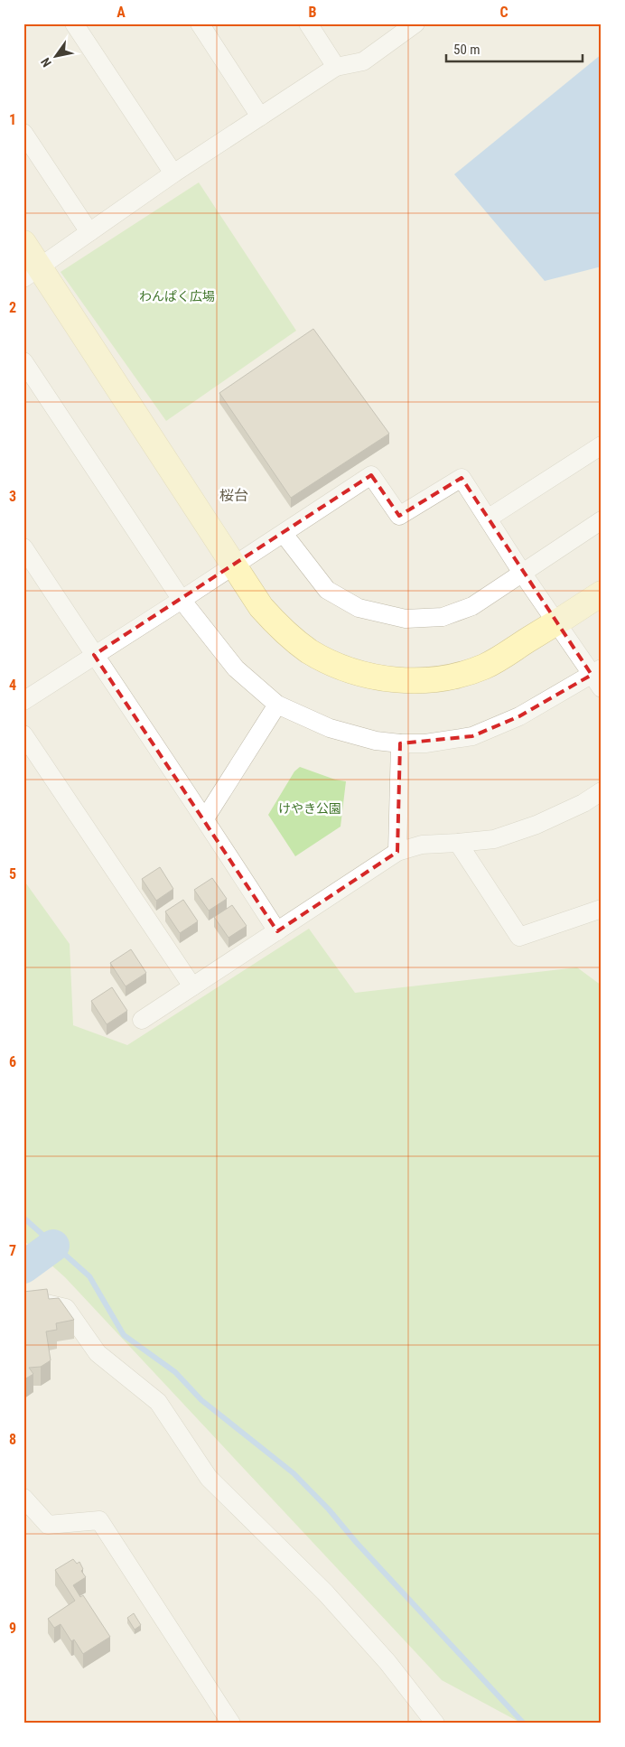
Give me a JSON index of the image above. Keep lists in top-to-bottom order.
{
  "districts": ["桜台"],
  "parks": ["わんぱく広場", "けやき公園"],
  "scale_bar": "50 m",
  "north": "bottom left",
  "grid": {
    "columns": ["A", "B", "C"],
    "rows": [
      "1",
      "2",
      "3",
      "4",
      "5",
      "6",
      "7",
      "8",
      "9"
    ]
  }
}
